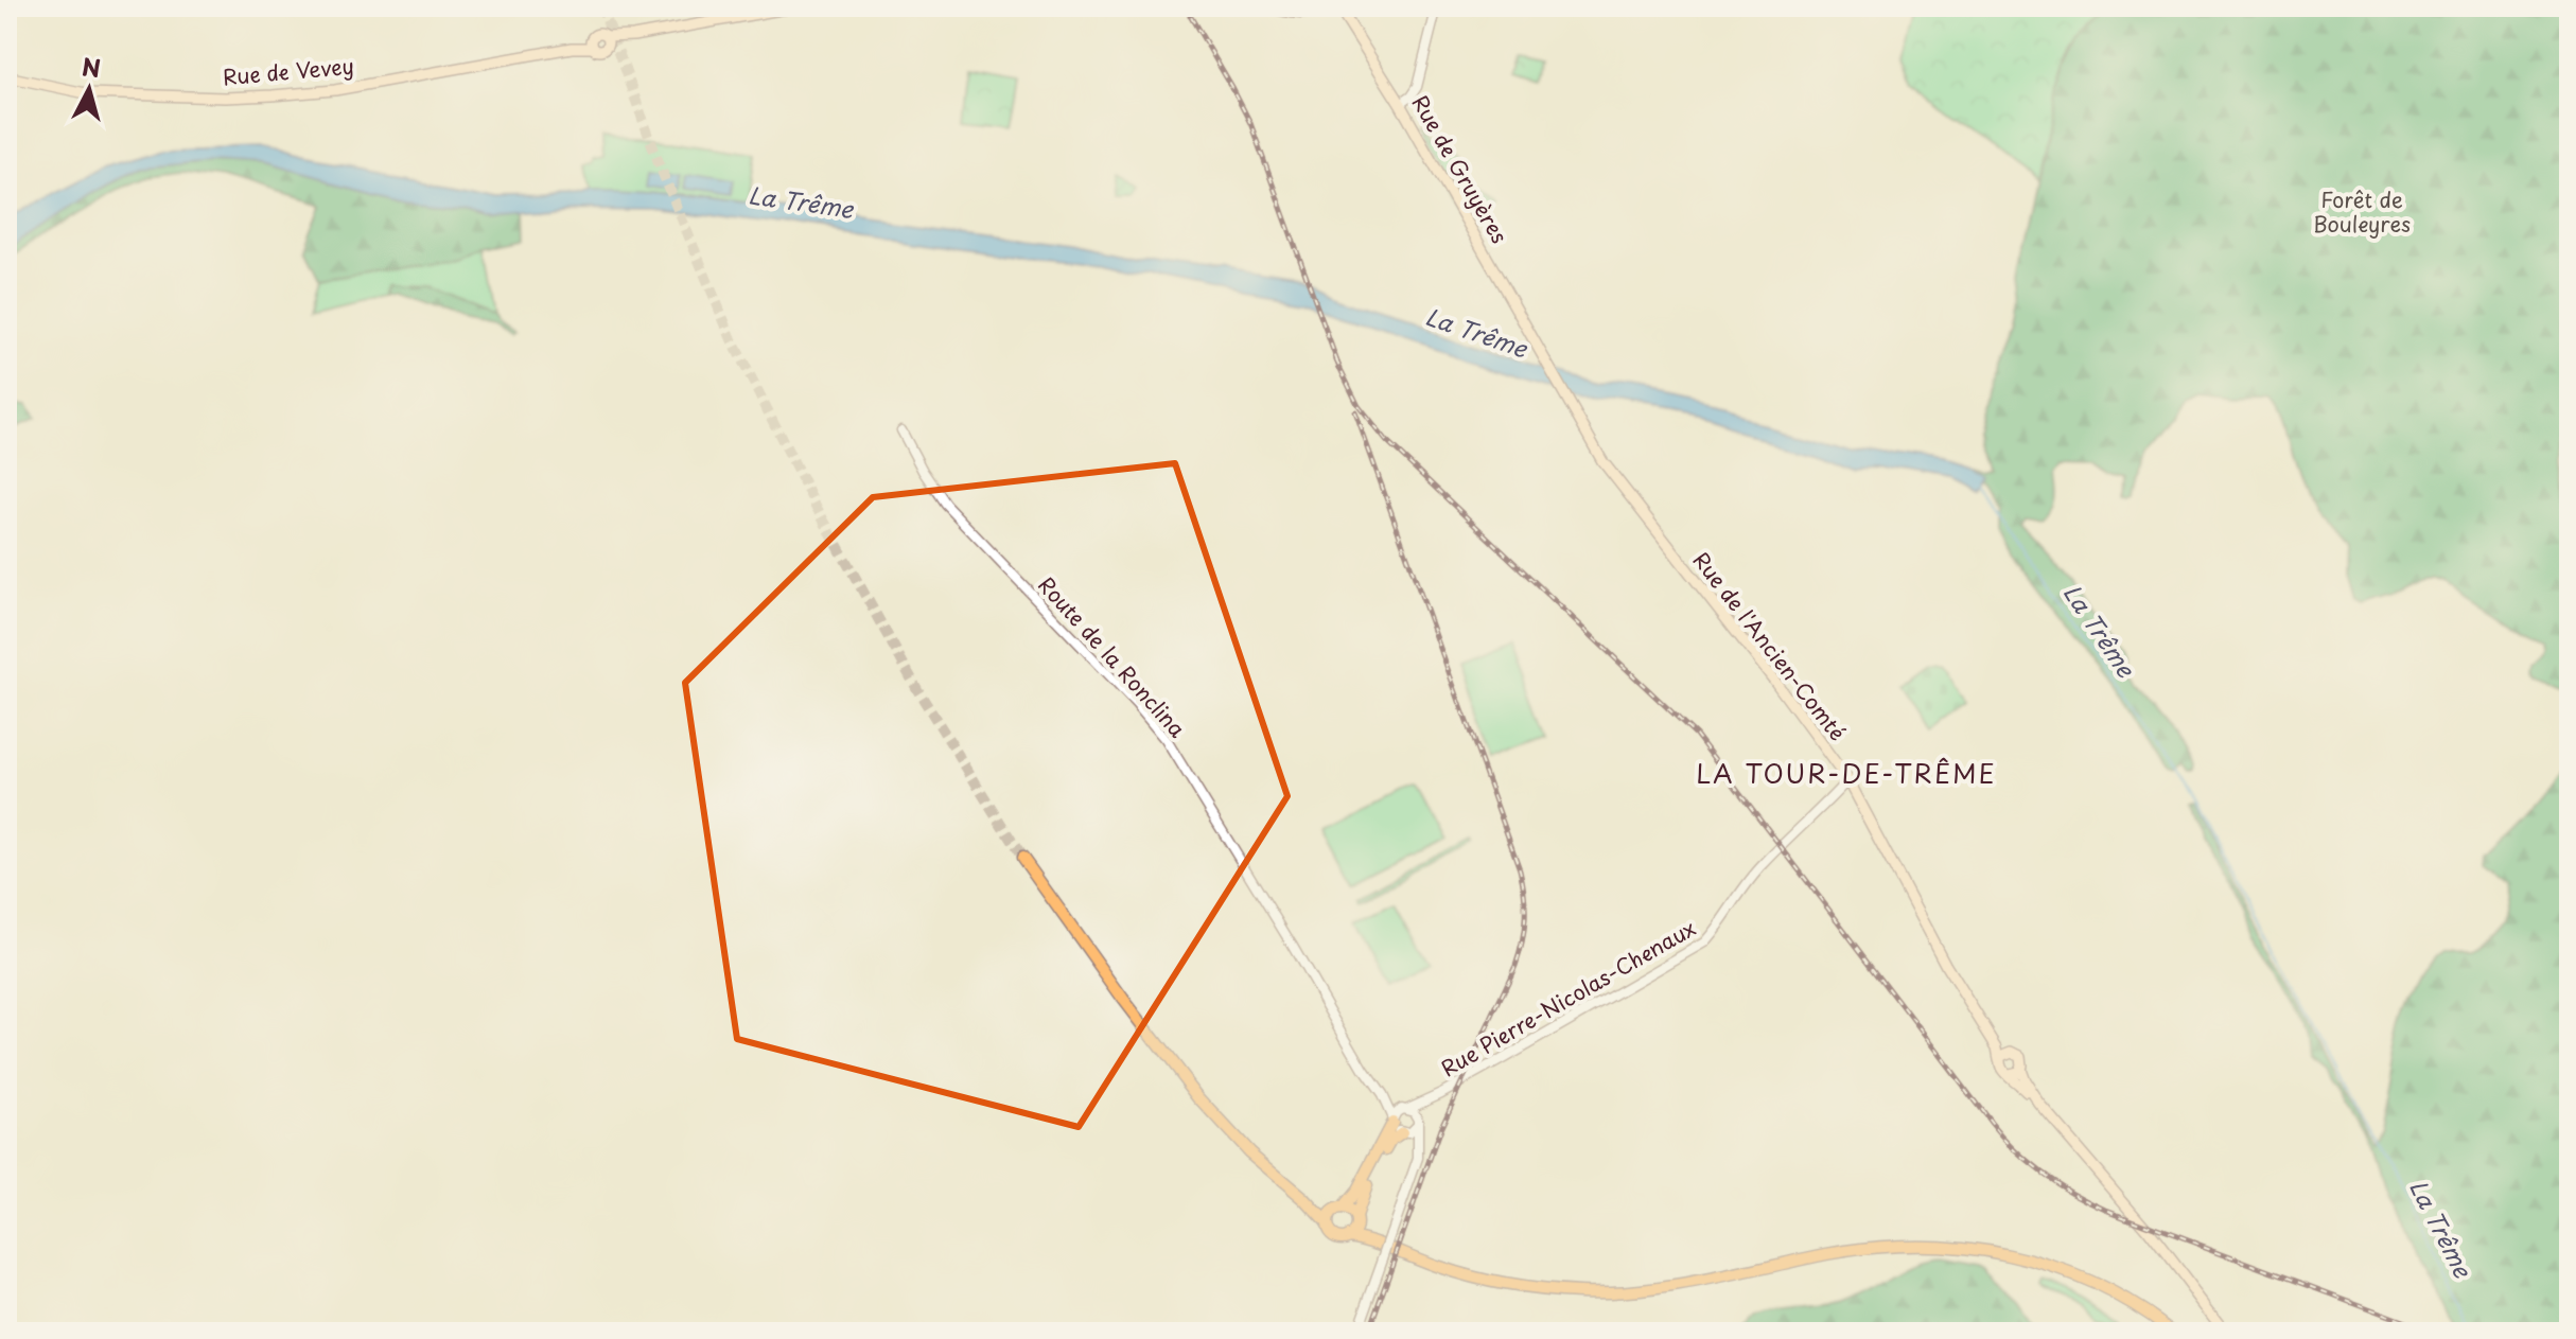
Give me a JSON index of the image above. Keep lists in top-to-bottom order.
{
  "streets": {
    "main road": ["Rue de Vevey", "Rue de Gruyères", "Rue de l'Ancien-Comté"],
    "street": ["Route de la Ronclina", "Rue Pierre-Nicolas-Chenaux"]
  },
  "crossings": [
    ["Rue de Gruyères", "Rue de l'Ancien-Comté"],
    ["Rue de l'Ancien-Comté", "Rue Pierre-Nicolas-Chenaux"]
  ],
  "districts": ["LA TOUR-DE-TRÊME"],
  "water": ["La Trême"],
  "parks": ["Forêt de Bouleyres"],
  "north": "top"
}
